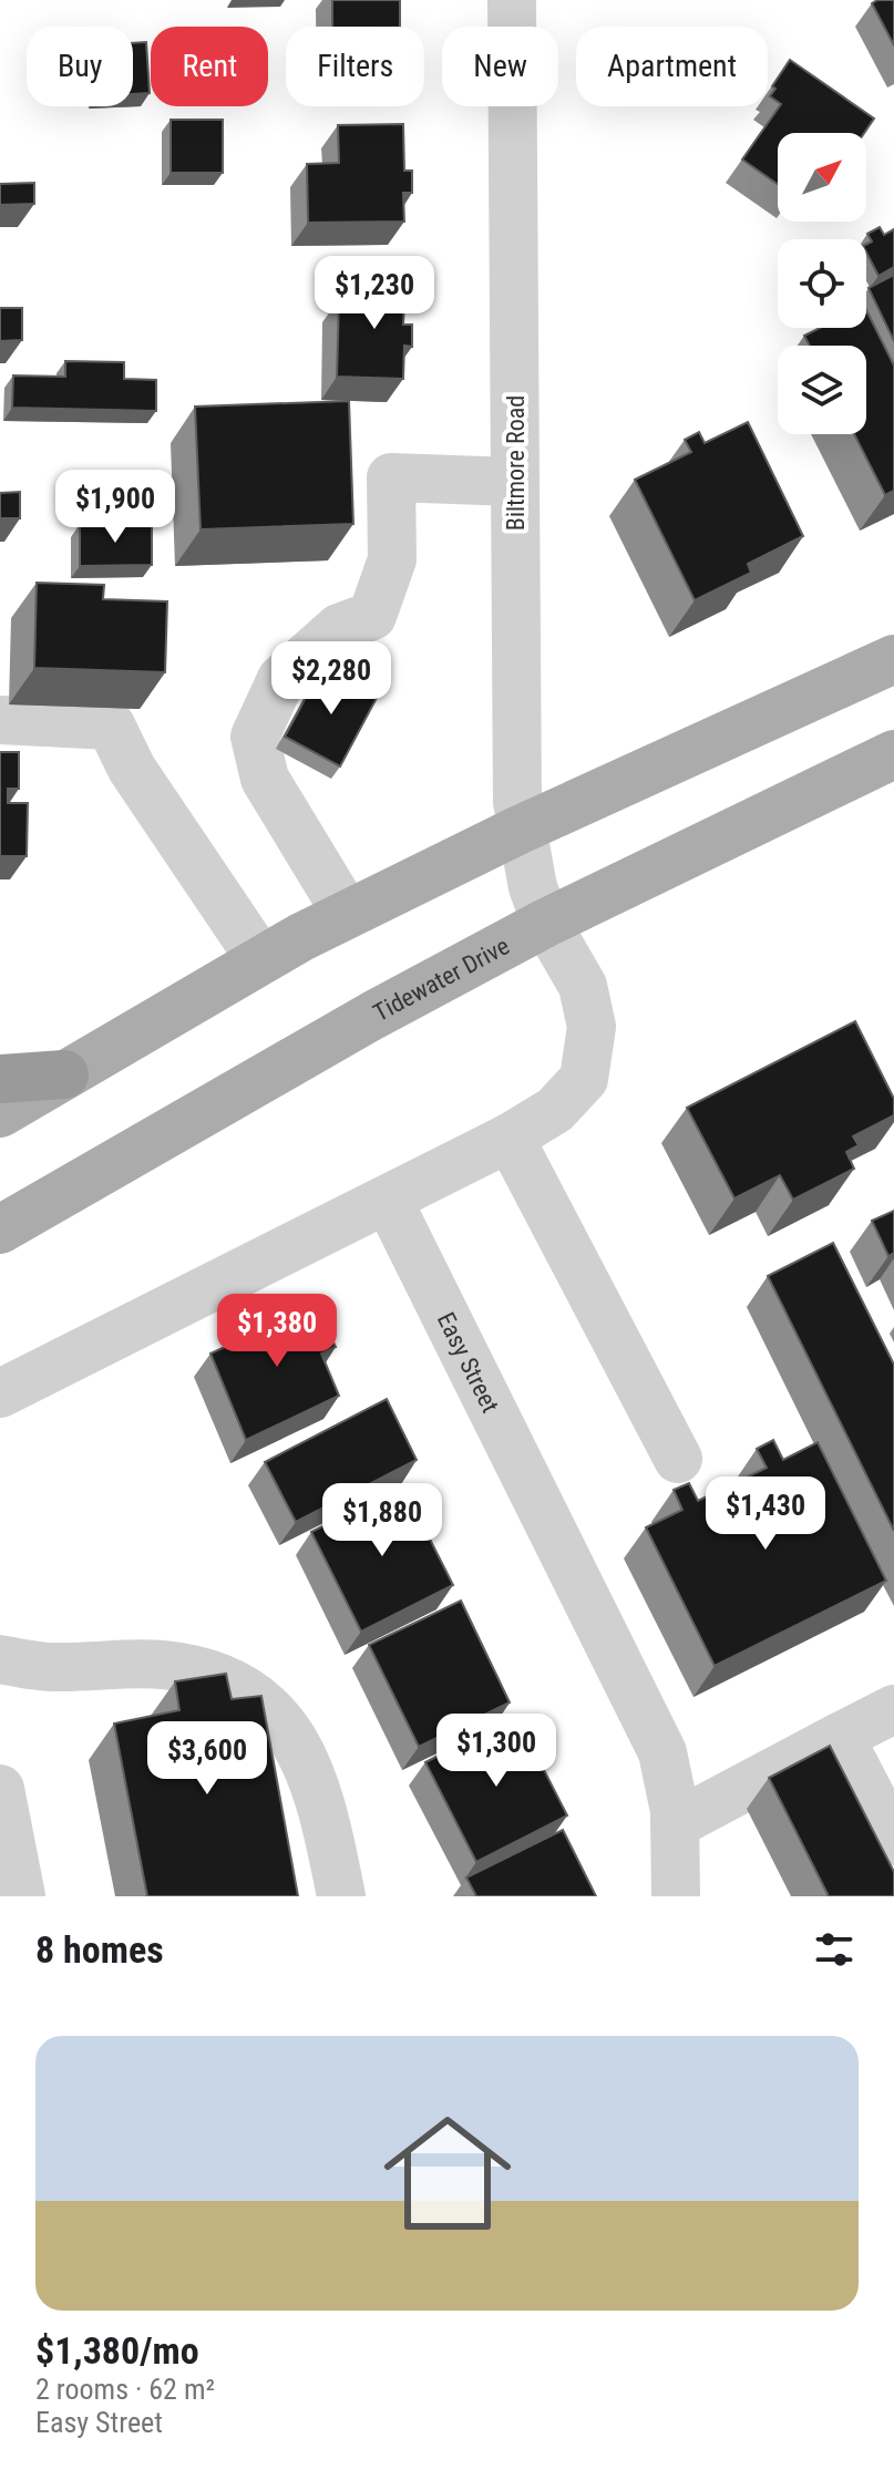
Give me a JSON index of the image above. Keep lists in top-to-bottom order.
{
  "streets": {
    "main road": ["Tidewater Drive"],
    "street": ["Biltmore Road", "Easy Street"]
  },
  "crossings": [
    ["Biltmore Road", "Tidewater Drive"]
  ],
  "north": "top right",
  "page": {
    "chip": [
      "Buy",
      "Rent",
      "Filters",
      "New",
      "Apartment"
    ],
    "price": [
      "$1,230",
      "$1,900",
      "$2,280",
      "$1,380",
      "$1,430",
      "$1,880",
      "$1,300",
      "$3,600"
    ],
    "heading": "8 homes",
    "list": [
      {
        "name": "$1,380/mo",
        "note": "2 rooms · 62 m² · Easy Street"
      }
    ]
  }
}
